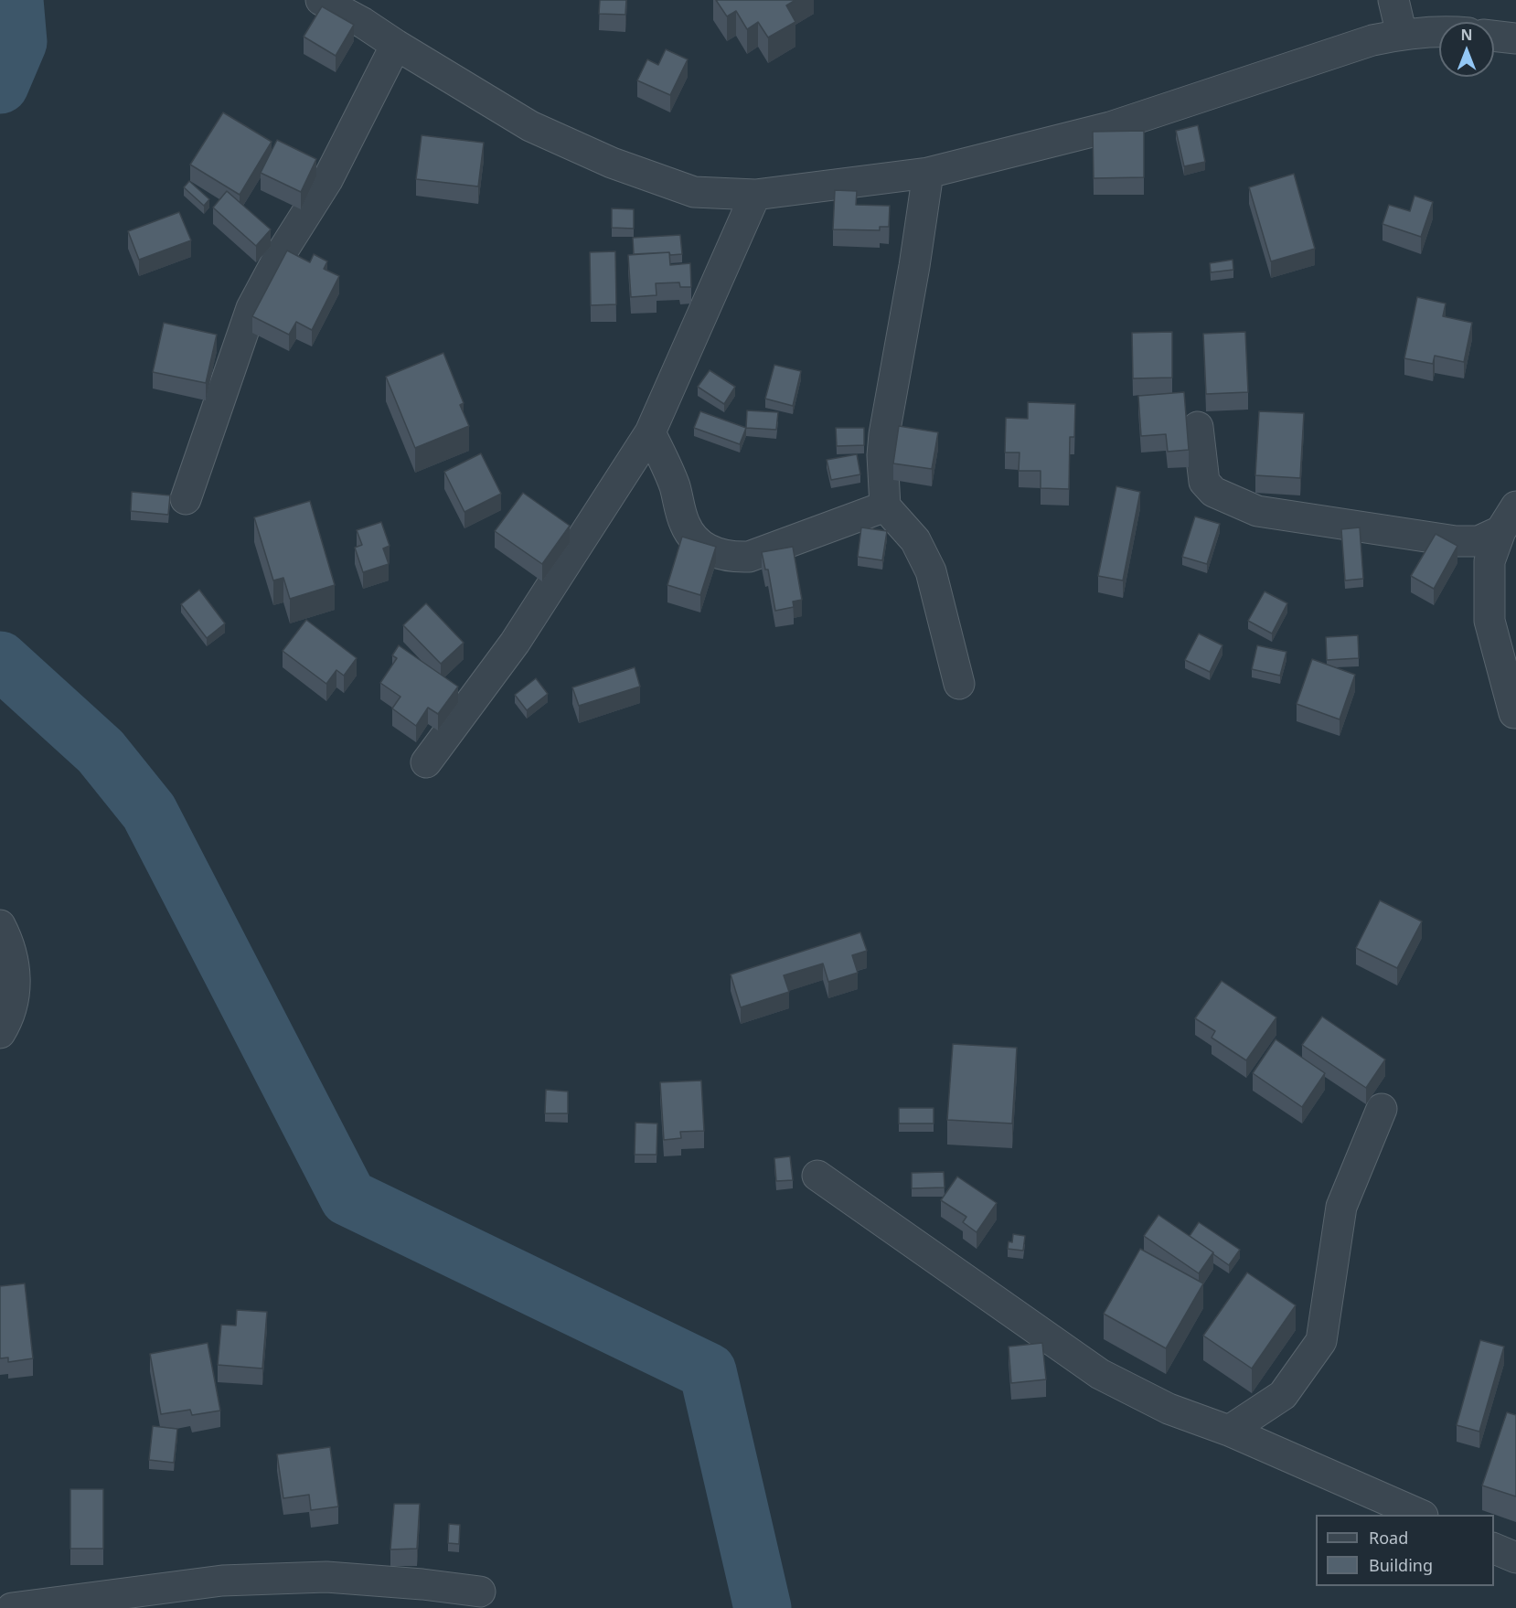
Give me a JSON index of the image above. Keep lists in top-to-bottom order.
{
  "legend": ["Road", "Building"],
  "north": "top"
}
